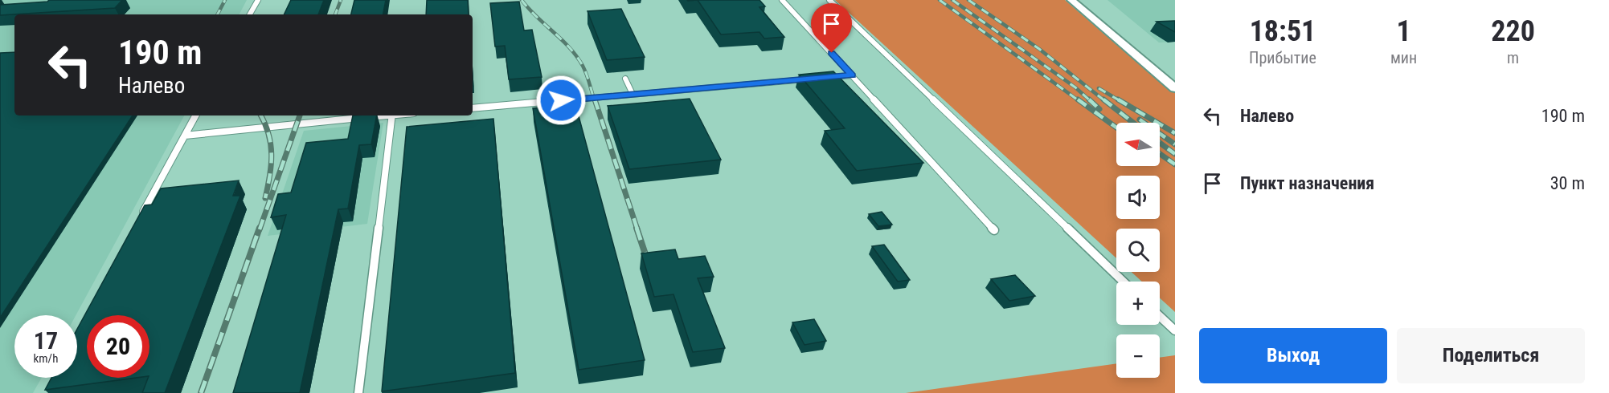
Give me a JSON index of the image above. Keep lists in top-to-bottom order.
{
  "north": "left",
  "page": {
    "eta": [
      "18:51",
      "Прибытие",
      "1",
      "мин",
      "220",
      "m"
    ],
    "turn": ["190 m", "Налево"],
    "list": [
      {
        "name": "Налево",
        "value": "190 m"
      },
      {
        "name": "Пункт назначения",
        "value": "30 m"
      }
    ],
    "map_buttons": ["+", "−"],
    "speed": "17 km/h",
    "limit": "20",
    "buttons": ["Выход", "Поделиться"]
  }
}
